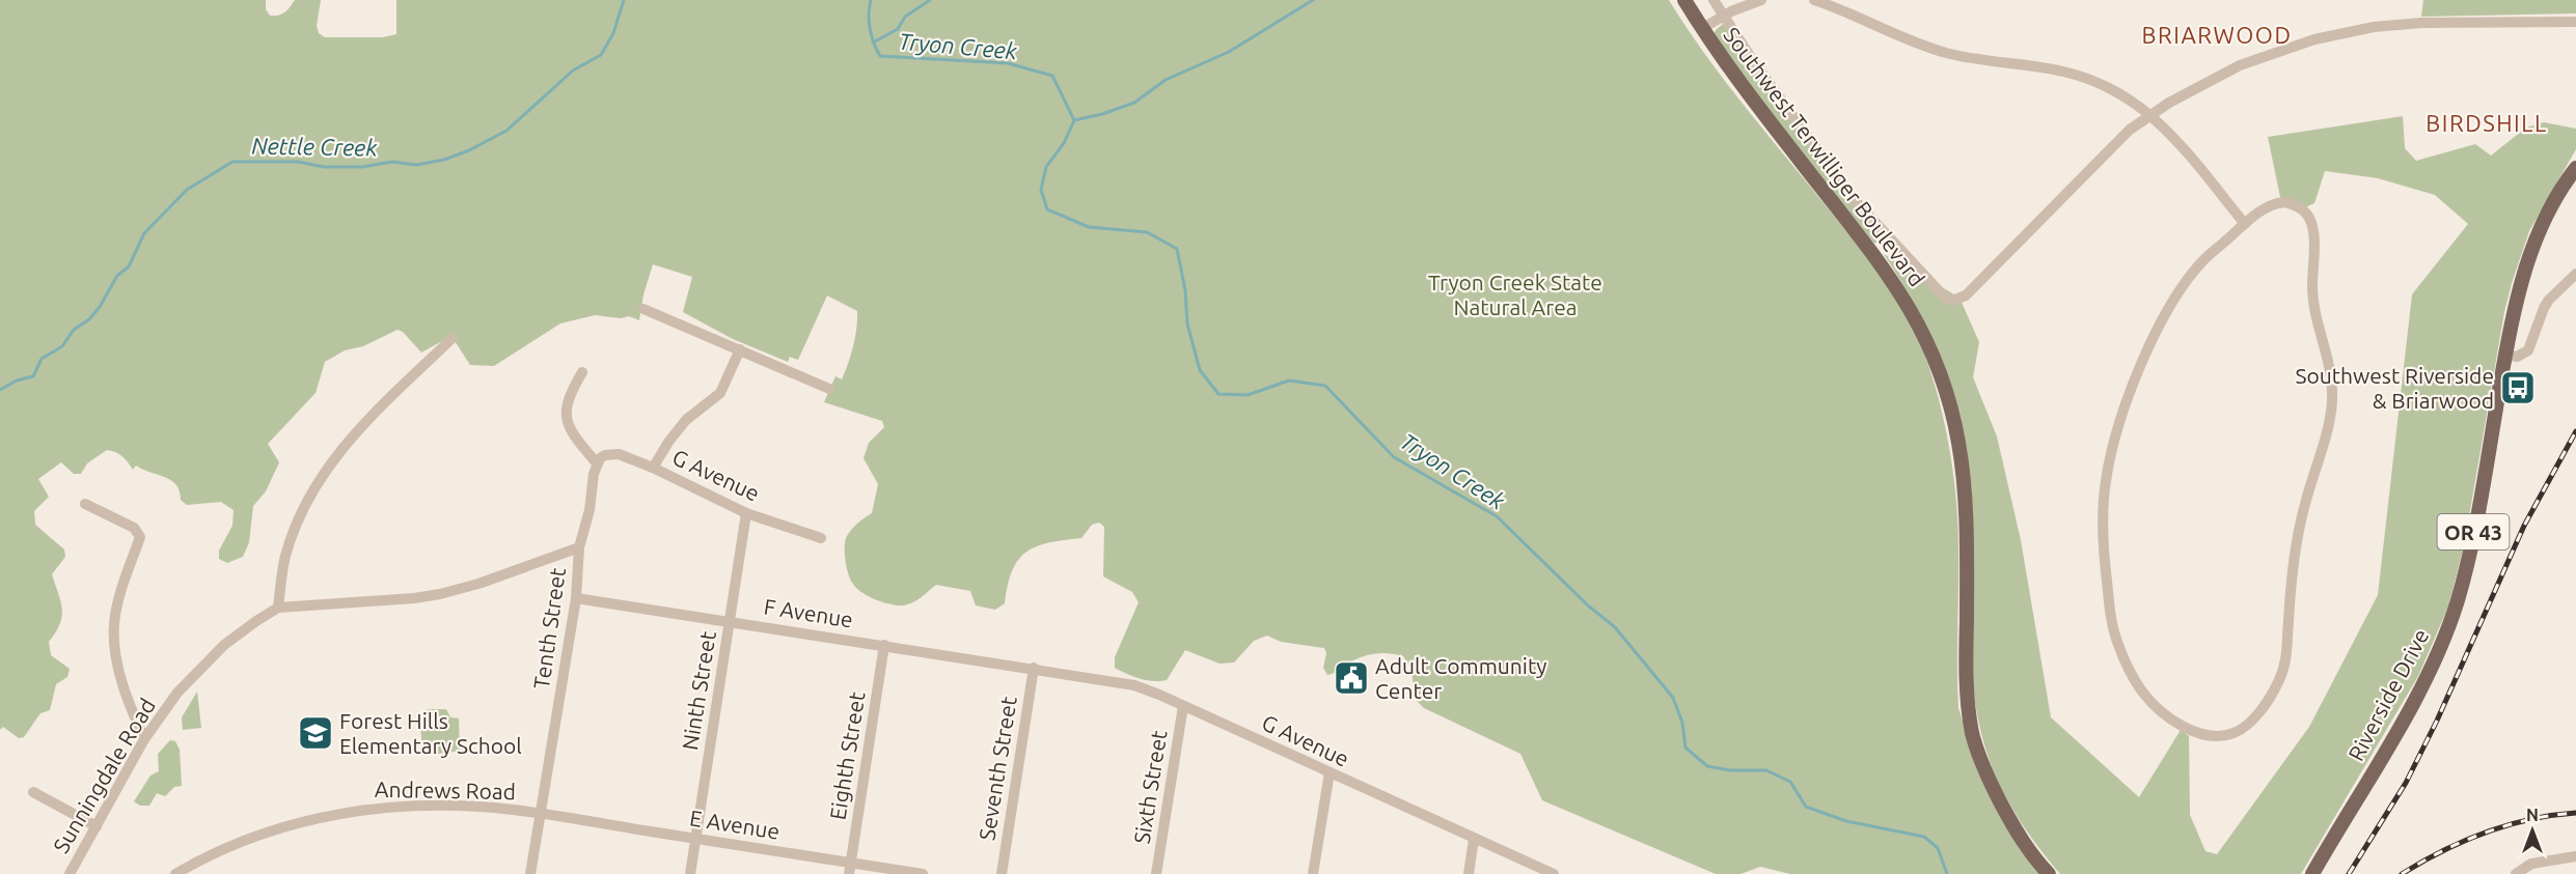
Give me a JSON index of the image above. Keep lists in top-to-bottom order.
{
  "streets": {
    "main road": ["Southwest Terwilliger Boulevard", "OR 43", "Riverside Drive"],
    "street": [
      "G Avenue",
      "F Avenue",
      "Tenth Street",
      "Ninth Street",
      "Eighth Street",
      "Seventh Street",
      "Sunningdale Road",
      "Sixth Street",
      "Andrews Road",
      "E Avenue"
    ]
  },
  "crossings": [
    ["G Avenue", "F Avenue"],
    ["G Avenue", "Tenth Street"],
    ["G Avenue", "Ninth Street"],
    ["G Avenue", "Seventh Street"],
    ["G Avenue", "Sixth Street"],
    ["F Avenue", "Tenth Street"],
    ["F Avenue", "Ninth Street"],
    ["F Avenue", "Eighth Street"],
    ["F Avenue", "Seventh Street"],
    ["Tenth Street", "Andrews Road"],
    ["Tenth Street", "E Avenue"],
    ["Ninth Street", "E Avenue"],
    ["Eighth Street", "E Avenue"],
    ["Andrews Road", "E Avenue"]
  ],
  "districts": ["BRIARWOOD", "BIRDSHILL"],
  "water": ["Tryon Creek", "Nettle Creek"],
  "parks": ["Tryon Creek State Natural Area"],
  "places": {
    "bus stop": ["Southwest Riverside & Briarwood"],
    "public building": ["Adult Community Center"],
    "school or university": ["Forest Hills Elementary School"]
  },
  "north": "top"
}
